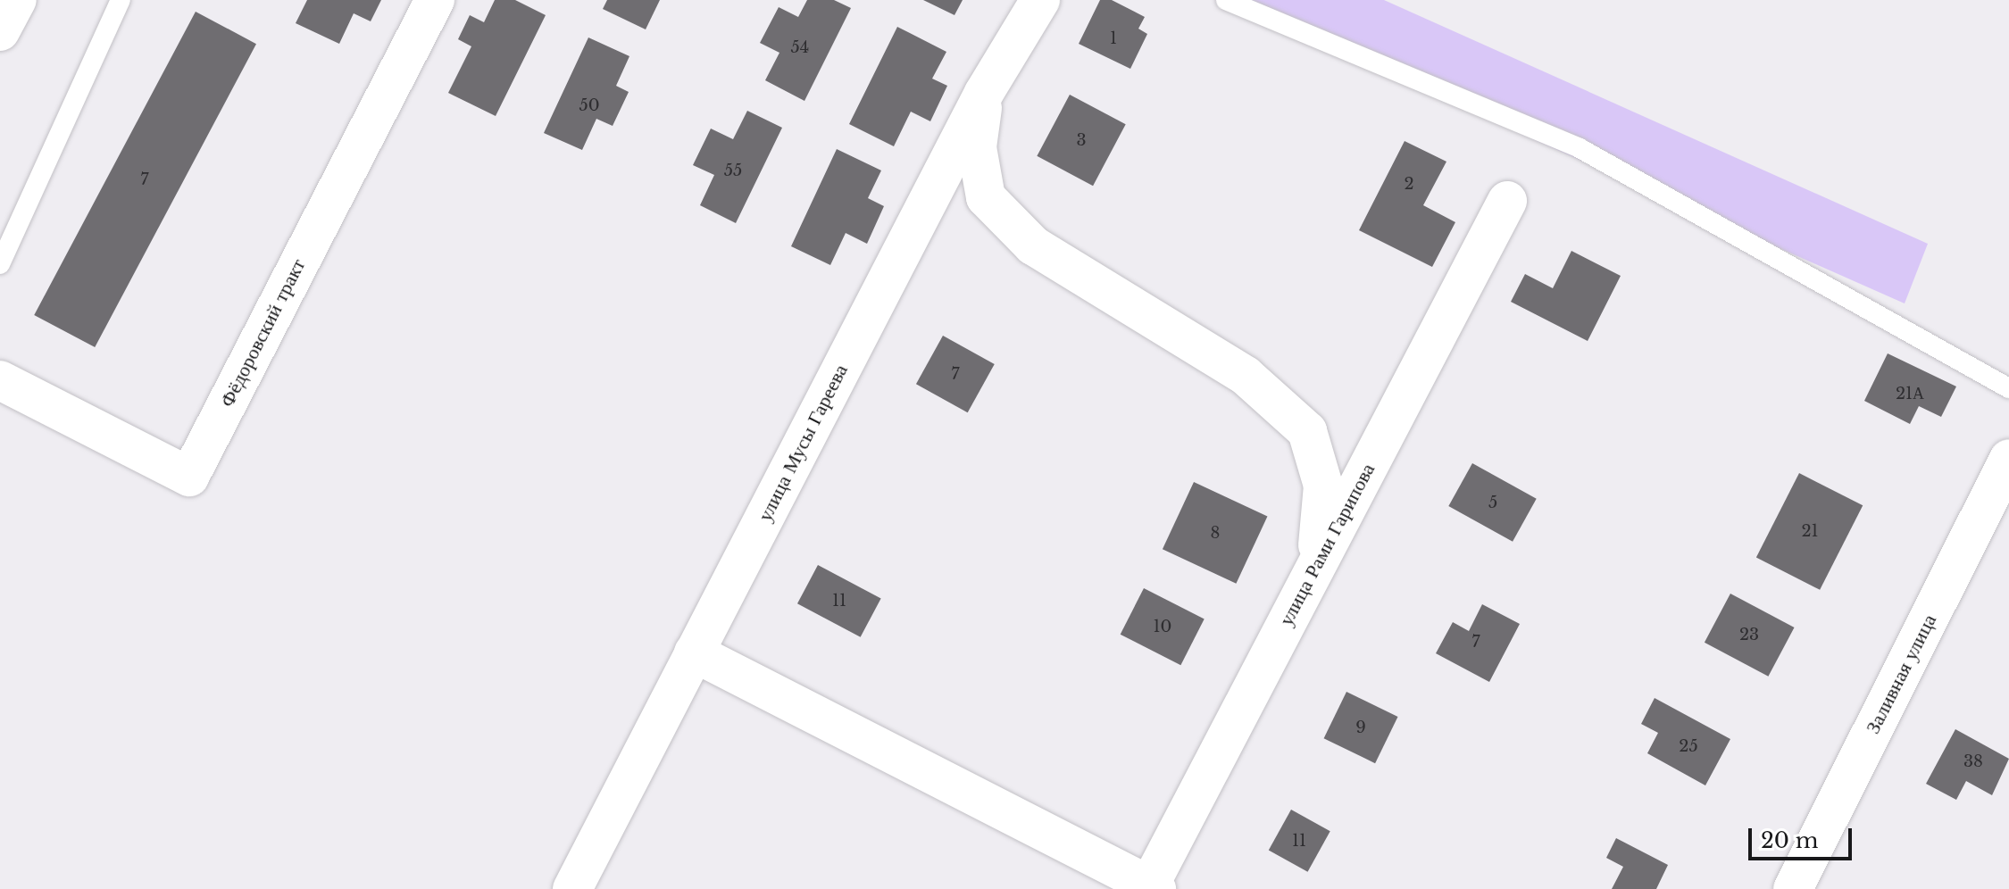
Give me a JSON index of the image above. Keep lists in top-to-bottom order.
{
  "streets": {
    "street": [
      "Фёдоровский тракт",
      "улица Мусы Гареева",
      "улица Рами Гарипова",
      "Заливная улица"
    ]
  },
  "house_numbers": [
    "1",
    "54",
    "50",
    "3",
    "55",
    "7",
    "2",
    "7",
    "21А",
    "5",
    "21",
    "8",
    "11",
    "10",
    "23",
    "7",
    "9",
    "25",
    "38",
    "11"
  ],
  "scale_bar": "20 m"
}
